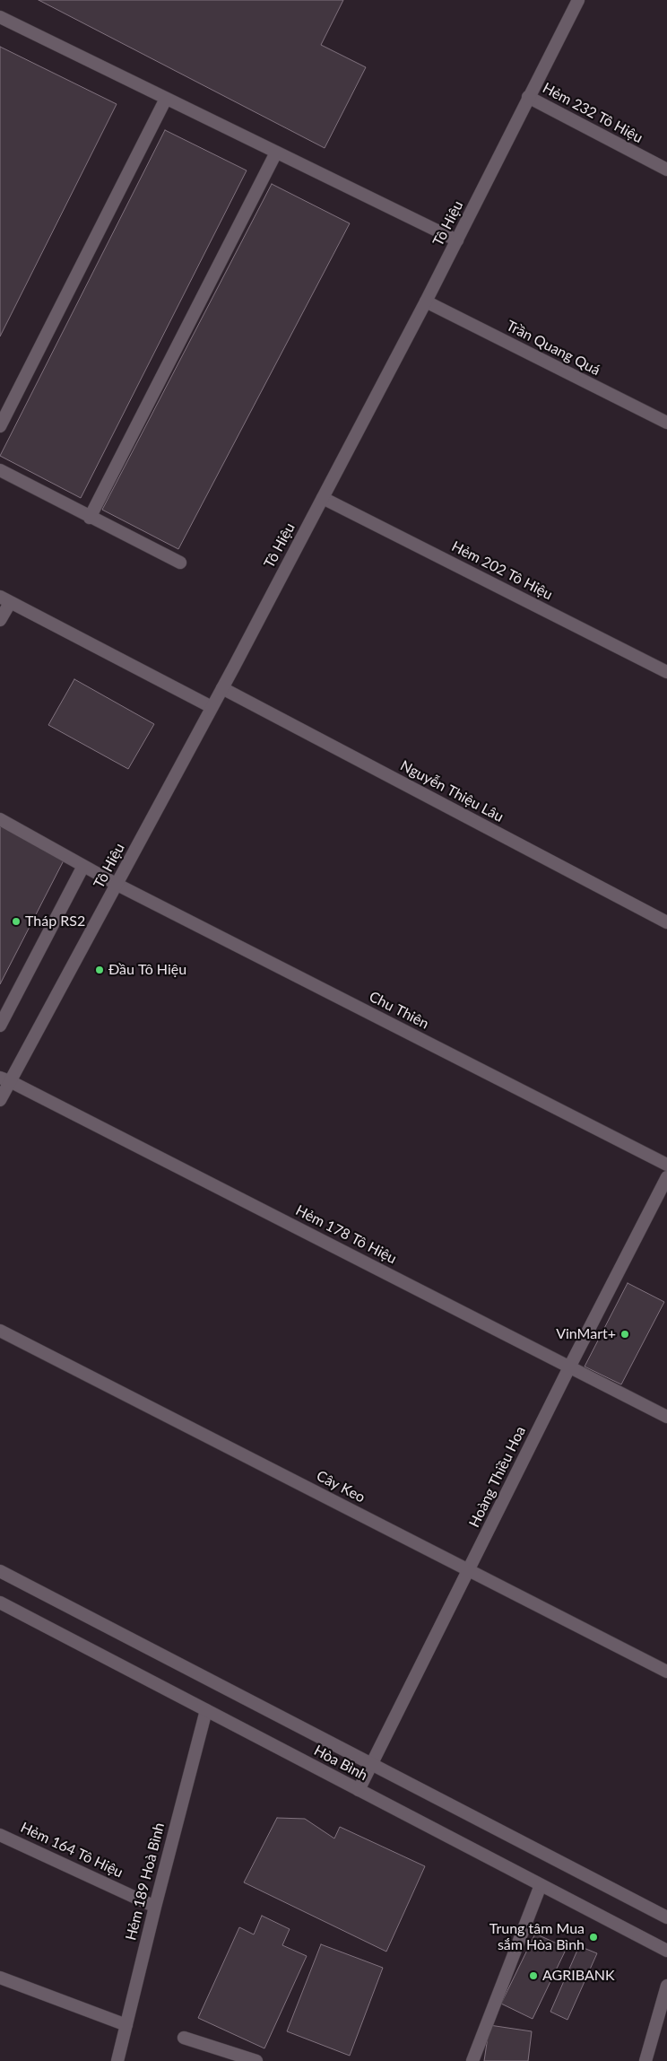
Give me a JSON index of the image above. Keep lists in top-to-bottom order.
{
  "streets": {
    "street": [
      "Hẻm 232 Tô Hiệu",
      "Tô Hiệu",
      "Trần Quang Quá",
      "Hẻm 202 Tô Hiệu",
      "Nguyễn Thiệu Lâu",
      "Chu Thiên",
      "Hẻm 178 Tô Hiệu",
      "Hoàng Thiều Hoa",
      "Cây Keo",
      "Hòa Bình",
      "Hẻm 164 Tô Hiệu",
      "Hẻm 189 Hoà Bình"
    ]
  },
  "crossings": [
    ["Hẻm 232 Tô Hiệu", "Tô Hiệu"],
    ["Tô Hiệu", "Trần Quang Quá"],
    ["Tô Hiệu", "Hẻm 202 Tô Hiệu"],
    ["Tô Hiệu", "Nguyễn Thiệu Lâu"],
    ["Tô Hiệu", "Chu Thiên"],
    ["Tô Hiệu", "Hẻm 178 Tô Hiệu"],
    ["Hẻm 178 Tô Hiệu", "Hoàng Thiều Hoa"],
    ["Hoàng Thiều Hoa", "Cây Keo"],
    ["Hoàng Thiều Hoa", "Hòa Bình"],
    ["Hòa Bình", "Hẻm 189 Hoà Bình"],
    ["Hẻm 164 Tô Hiệu", "Hẻm 189 Hoà Bình"]
  ],
  "places": [
    "Tháp RS2",
    "Đầu Tô Hiệu",
    "VinMart+",
    "Trung tâm Mua sắm Hòa Bình",
    "AGRIBANK"
  ]
}
